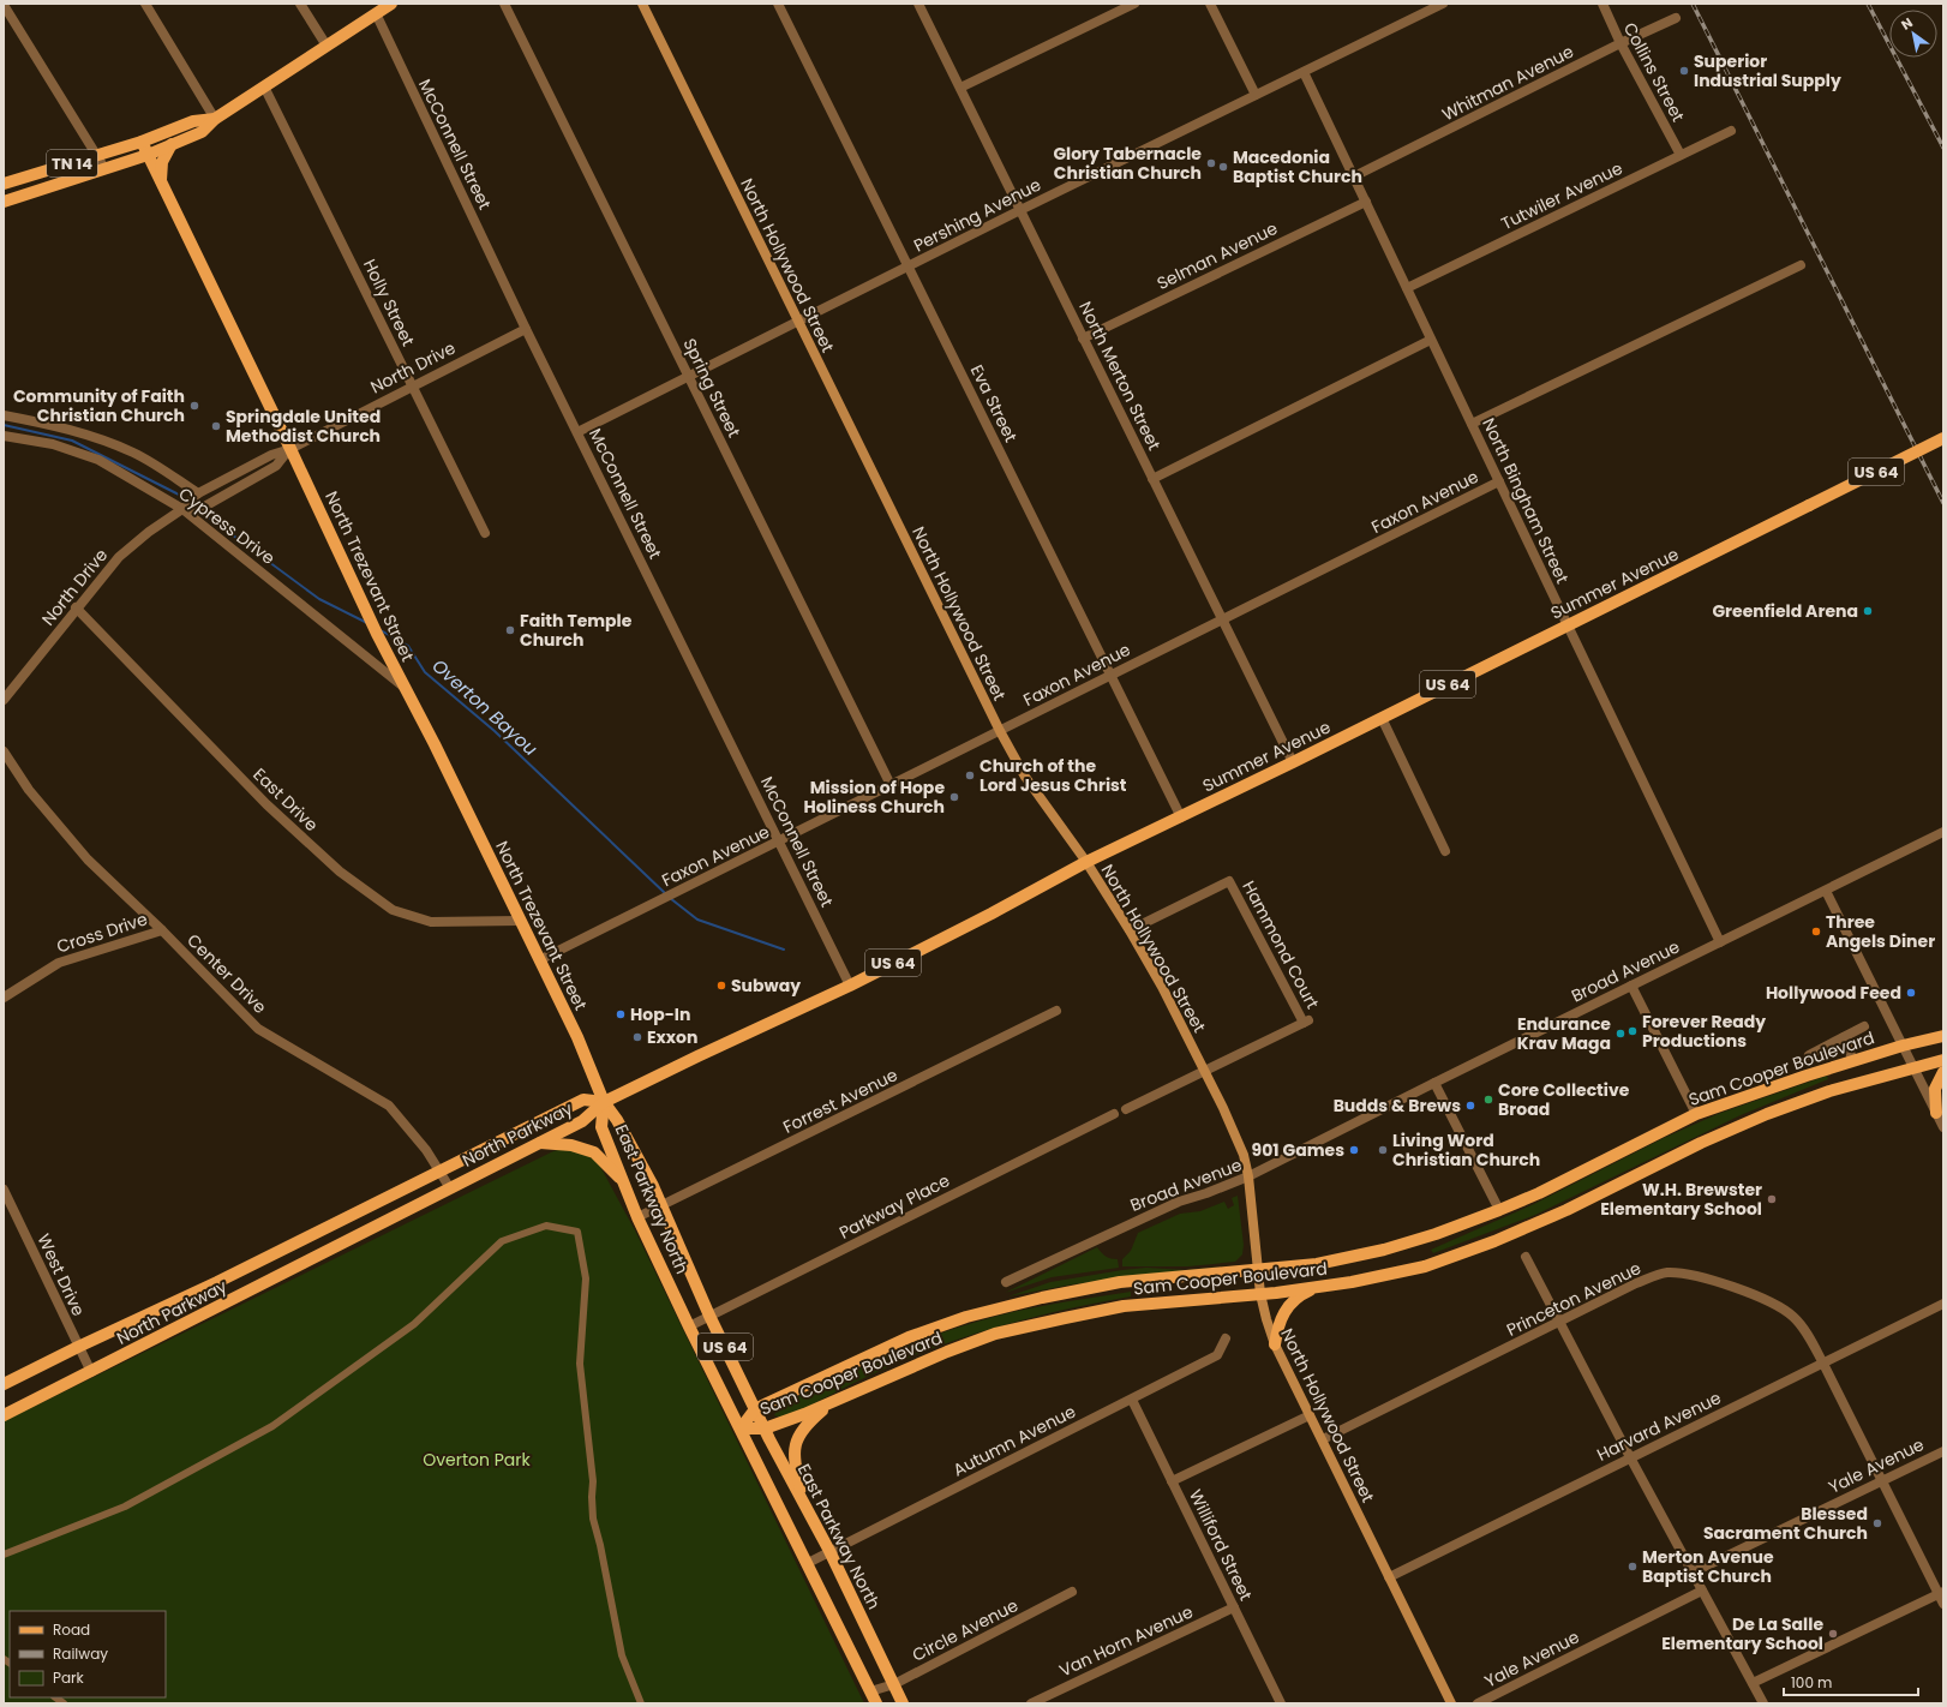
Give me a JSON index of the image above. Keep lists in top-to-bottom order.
{
  "streets": {
    "main road": [
      "TN 14",
      "North Hollywood Street",
      "US 64",
      "North Trezevant Street",
      "Summer Avenue",
      "Sam Cooper Boulevard",
      "North Parkway",
      "East Parkway North"
    ],
    "street": [
      "Collins Street",
      "Whitman Avenue",
      "McConnell Street",
      "Tutwiler Avenue",
      "Pershing Avenue",
      "Selman Avenue",
      "Holly Street",
      "North Drive",
      "North Merton Street",
      "Spring Street",
      "Eva Street",
      "North Bingham Street",
      "Faxon Avenue",
      "Cypress Drive",
      "East Drive",
      "Cross Drive",
      "Hammond Court",
      "Broad Avenue",
      "Center Drive",
      "Forrest Avenue",
      "Parkway Place",
      "West Drive",
      "Princeton Avenue",
      "Harvard Avenue",
      "Autumn Avenue",
      "Yale Avenue",
      "Williford Street",
      "Circle Avenue",
      "Van Horn Avenue"
    ]
  },
  "crossings": [
    ["Collins Street", "Whitman Avenue"],
    ["Collins Street", "Tutwiler Avenue"],
    ["Whitman Avenue", "North Bingham Street"],
    ["McConnell Street", "TN 14"],
    ["McConnell Street", "Pershing Avenue"],
    ["McConnell Street", "North Drive"],
    ["McConnell Street", "Faxon Avenue"],
    ["McConnell Street", "Summer Avenue"],
    ["TN 14", "Holly Street"],
    ["TN 14", "North Trezevant Street"],
    ["Tutwiler Avenue", "North Bingham Street"],
    ["Pershing Avenue", "North Hollywood Street"],
    ["Pershing Avenue", "North Merton Street"],
    ["Pershing Avenue", "Spring Street"],
    ["Pershing Avenue", "Eva Street"],
    ["Pershing Avenue", "North Bingham Street"],
    ["Selman Avenue", "North Merton Street"],
    ["Selman Avenue", "North Bingham Street"],
    ["North Hollywood Street", "Faxon Avenue"],
    ["North Hollywood Street", "Summer Avenue"],
    ["North Hollywood Street", "Hammond Court"],
    ["North Hollywood Street", "Broad Avenue"],
    ["North Hollywood Street", "Sam Cooper Boulevard"],
    ["North Hollywood Street", "Princeton Avenue"],
    ["North Hollywood Street", "Harvard Avenue"],
    ["Holly Street", "North Drive"],
    ["North Drive", "Cypress Drive"],
    ["North Drive", "North Trezevant Street"],
    ["North Drive", "East Drive"],
    ["North Merton Street", "Faxon Avenue"],
    ["North Merton Street", "Summer Avenue"],
    ["Spring Street", "Faxon Avenue"],
    ["Eva Street", "Faxon Avenue"],
    ["Eva Street", "Summer Avenue"],
    ["North Bingham Street", "Faxon Avenue"],
    ["North Bingham Street", "Summer Avenue"],
    ["North Bingham Street", "Broad Avenue"],
    ["Faxon Avenue", "North Trezevant Street"],
    ["Cypress Drive", "North Trezevant Street"],
    ["North Trezevant Street", "Summer Avenue"],
    ["North Trezevant Street", "East Drive"],
    ["North Trezevant Street", "North Parkway"],
    ["North Trezevant Street", "East Parkway North"],
    ["Summer Avenue", "North Parkway"],
    ["Summer Avenue", "East Parkway North"],
    ["Cross Drive", "Center Drive"],
    ["Center Drive", "North Parkway"],
    ["Sam Cooper Boulevard", "East Parkway North"],
    ["Forrest Avenue", "East Parkway North"],
    ["North Parkway", "East Parkway North"],
    ["North Parkway", "West Drive"],
    ["East Parkway North", "Parkway Place"],
    ["East Parkway North", "Autumn Avenue"],
    ["East Parkway North", "Circle Avenue"],
    ["Princeton Avenue", "Harvard Avenue"],
    ["Autumn Avenue", "Williford Street"],
    ["Williford Street", "Van Horn Avenue"]
  ],
  "water": ["Overton Bayou"],
  "parks": ["Overton Park"],
  "places": [
    "Superior Industrial Supply",
    "Glory Tabernacle Christian Church",
    "Macedonia Baptist Church",
    "Community of Faith Christian Church",
    "Springdale United Methodist Church",
    "Greenfield Arena",
    "Faith Temple Church",
    "Church of the Lord Jesus Christ",
    "Mission of Hope Holiness Church",
    "Three Angels Diner",
    "Subway",
    "Hollywood Feed",
    "Hop-In",
    "Forever Ready Productions",
    "Endurance Krav Maga",
    "Exxon",
    "Core Collective Broad",
    "Budds & Brews",
    "901 Games",
    "Living Word Christian Church",
    "W.H. Brewster Elementary School",
    "Blessed Sacrament Church",
    "Merton Avenue Baptist Church",
    "De La Salle Elementary School"
  ],
  "legend": ["Road", "Railway", "Park"],
  "scale_bar": "100 m",
  "north": "top left"
}
